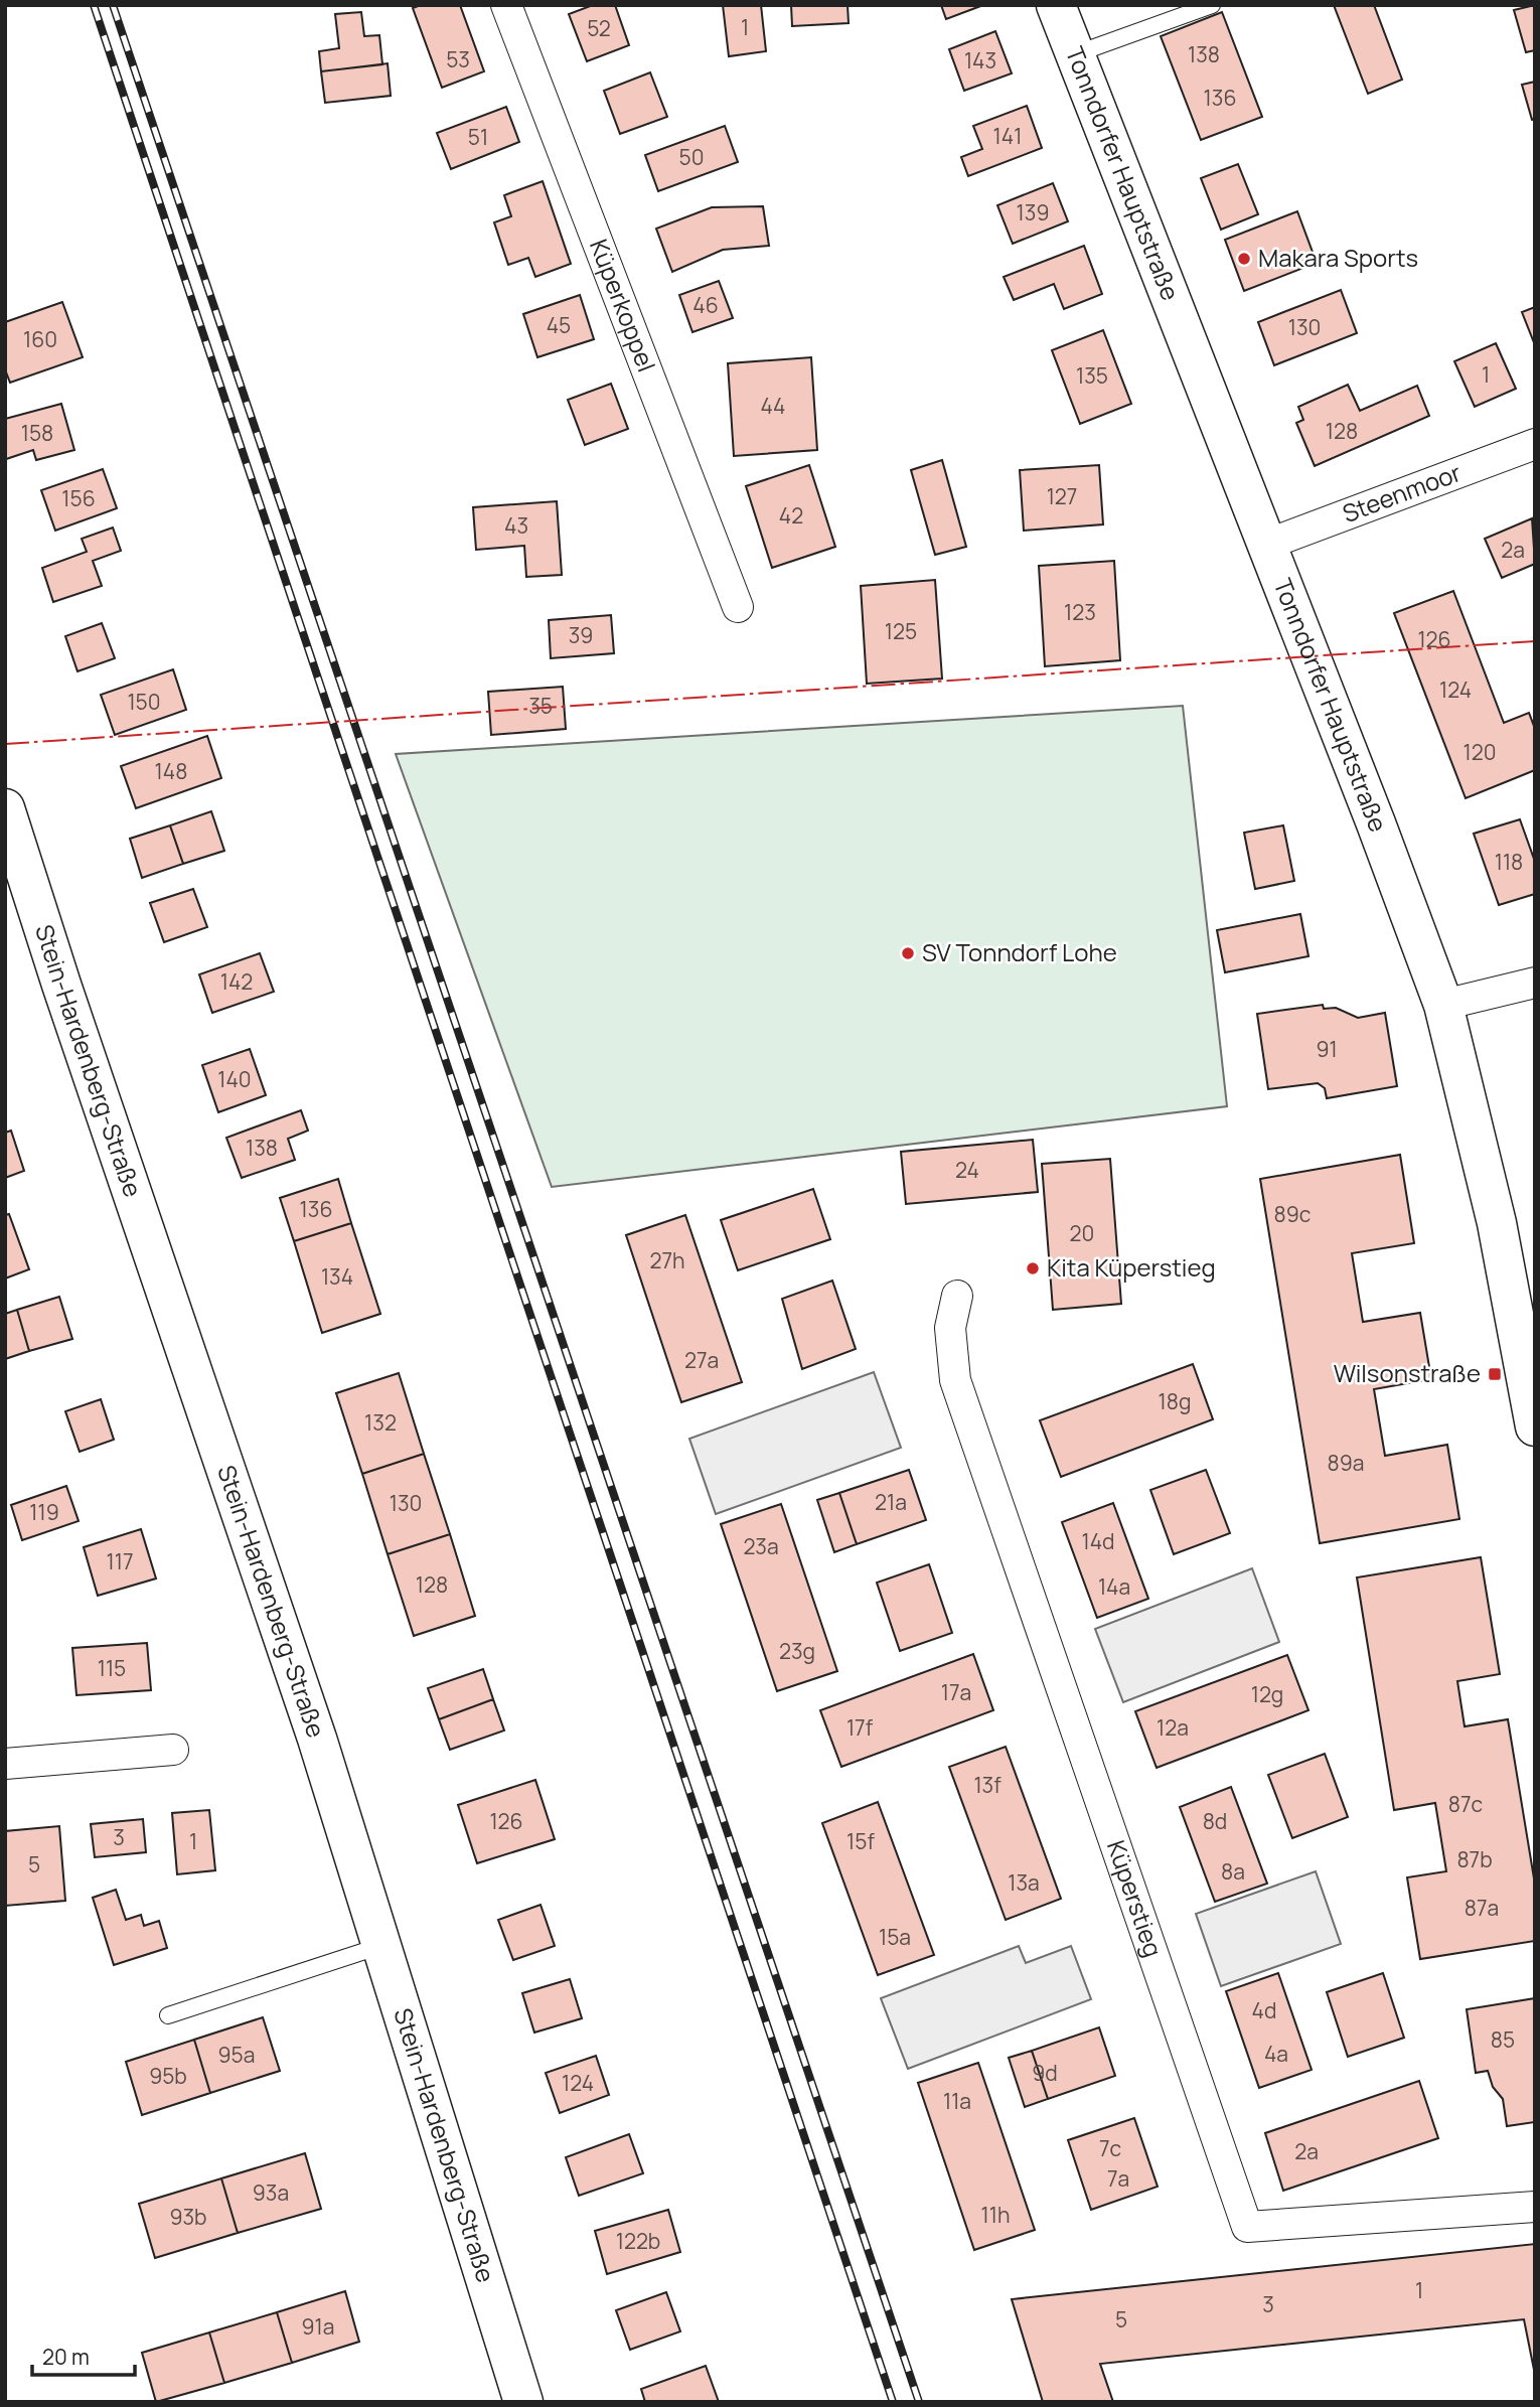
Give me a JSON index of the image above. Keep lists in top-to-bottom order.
{
  "streets": {
    "main road": ["Tonndorfer Hauptstraße", "Stein-Hardenberg-Straße"],
    "street": ["Küperkoppel", "Steenmoor", "Küperstieg"]
  },
  "crossings": [
    ["Tonndorfer Hauptstraße", "Steenmoor"]
  ],
  "places": {
    "other": ["Makara Sports", "SV Tonndorf Lohe", "Kita Küperstieg"],
    "transit": ["Wilsonstraße"]
  },
  "house_numbers": [
    "1",
    "52",
    "138",
    "53",
    "143",
    "136",
    "141",
    "51",
    "50",
    "139",
    "46",
    "45",
    "130",
    "160",
    "1",
    "135",
    "44",
    "128",
    "158",
    "127",
    "156",
    "42",
    "43",
    "2a",
    "123",
    "125",
    "39",
    "126",
    "124",
    "150",
    "35",
    "120",
    "148",
    "118",
    "142",
    "91",
    "140",
    "138",
    "24",
    "136",
    "89c",
    "20",
    "27h",
    "134",
    "27a",
    "18g",
    "132",
    "89a",
    "21a",
    "130",
    "119",
    "14d",
    "23a",
    "117",
    "128",
    "14a",
    "23g",
    "115",
    "17a",
    "12g",
    "17f",
    "12a",
    "13f",
    "87c",
    "126",
    "8d",
    "3",
    "1",
    "15f",
    "87b",
    "5",
    "8a",
    "13a",
    "87a",
    "15a",
    "4d",
    "85",
    "4a",
    "95a",
    "9d",
    "95b",
    "124",
    "11a",
    "7c",
    "2a",
    "7a",
    "93a",
    "11h",
    "93b",
    "122b",
    "1",
    "3",
    "5",
    "91a"
  ],
  "scale_bar": "20 m"
}
